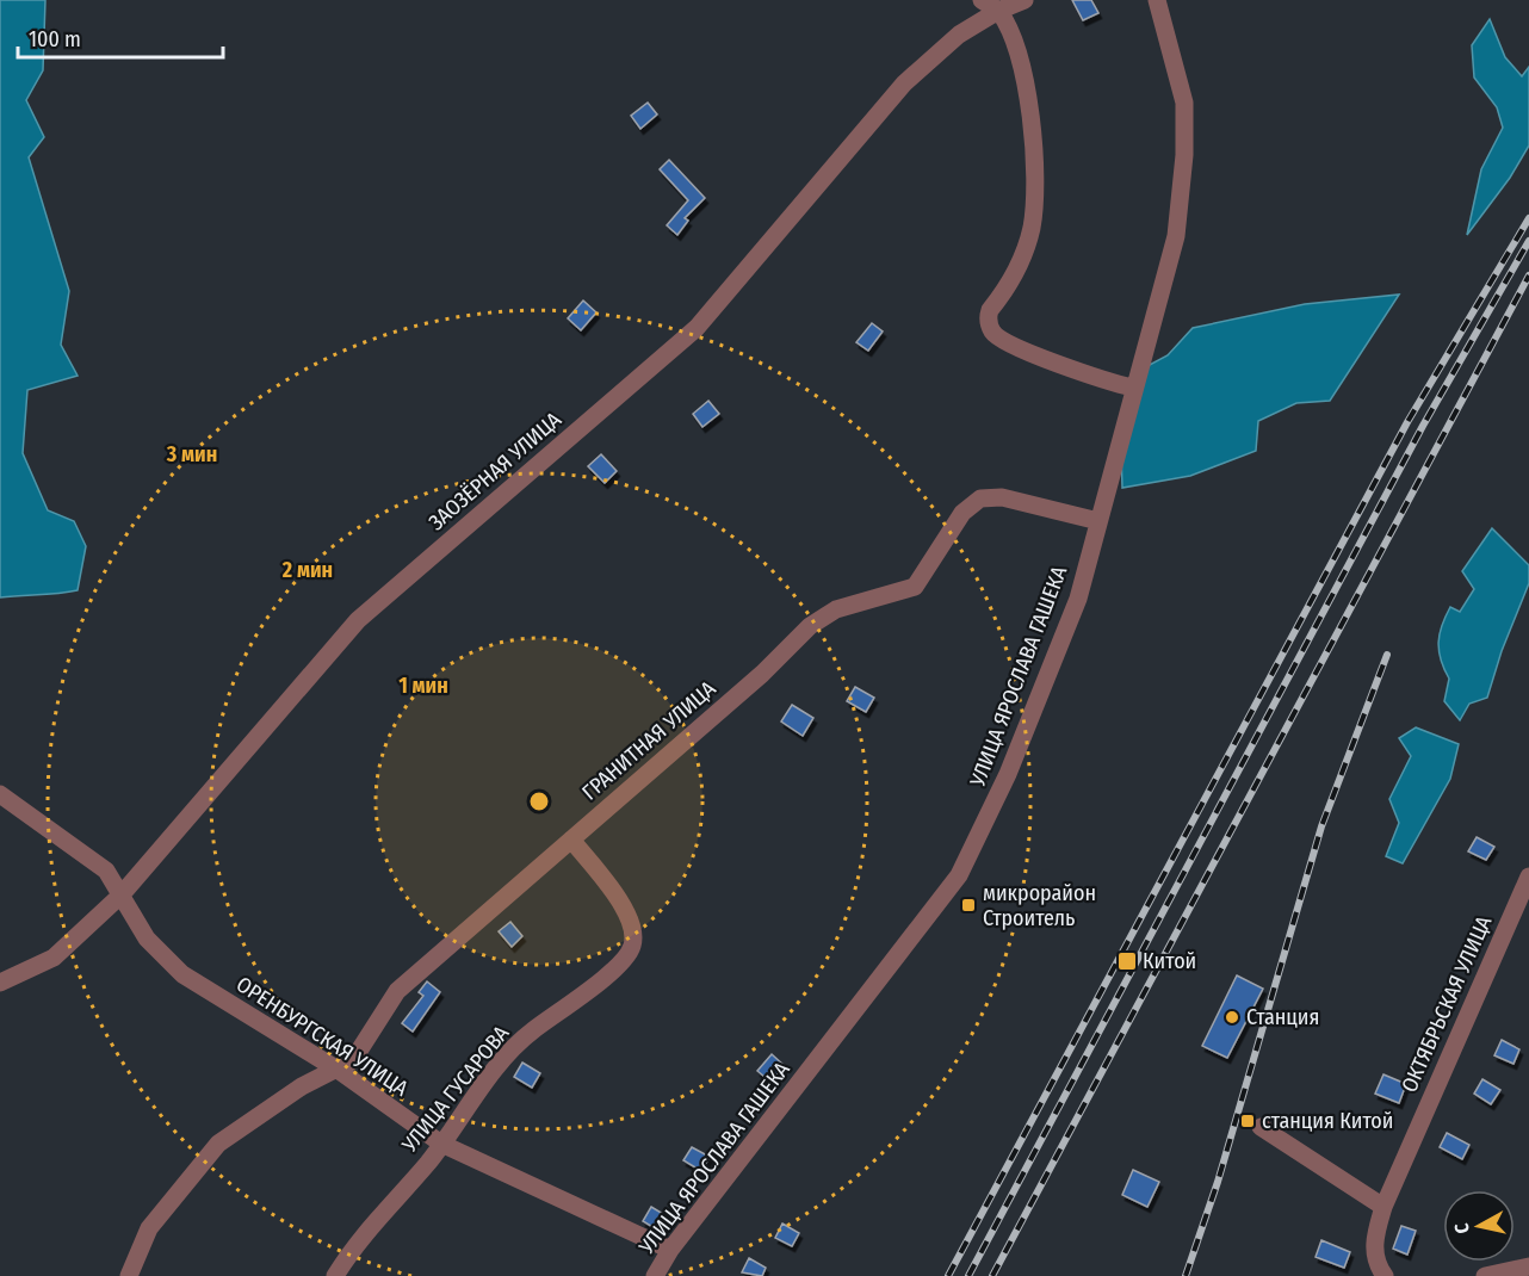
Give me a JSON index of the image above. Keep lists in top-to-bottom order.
{
  "streets": {
    "street": [
      "ЗАОЗЁРНАЯ УЛИЦА",
      "УЛИЦА ЯРОСЛАВА ГАШЕКА",
      "ГРАНИТНАЯ УЛИЦА",
      "ОКТЯБРЬСКАЯ УЛИЦА",
      "ОРЕНБУРГСКАЯ УЛИЦА",
      "УЛИЦА ГУСАРОВА"
    ]
  },
  "crossings": [
    ["ЗАОЗЁРНАЯ УЛИЦА", "ОРЕНБУРГСКАЯ УЛИЦА"],
    ["УЛИЦА ЯРОСЛАВА ГАШЕКА", "ГРАНИТНАЯ УЛИЦА"],
    ["УЛИЦА ЯРОСЛАВА ГАШЕКА", "ОРЕНБУРГСКАЯ УЛИЦА"],
    ["ГРАНИТНАЯ УЛИЦА", "ОРЕНБУРГСКАЯ УЛИЦА"],
    ["ГРАНИТНАЯ УЛИЦА", "УЛИЦА ГУСАРОВА"],
    ["ОРЕНБУРГСКАЯ УЛИЦА", "УЛИЦА ГУСАРОВА"]
  ],
  "places": {
    "transit": ["микрорайон Строитель", "Китой", "станция Китой"],
    "other": ["Станция"]
  },
  "scale_bar": "100 m",
  "north": "left",
  "rings": ["3 мин", "2 мин", "1 мин"]
}
